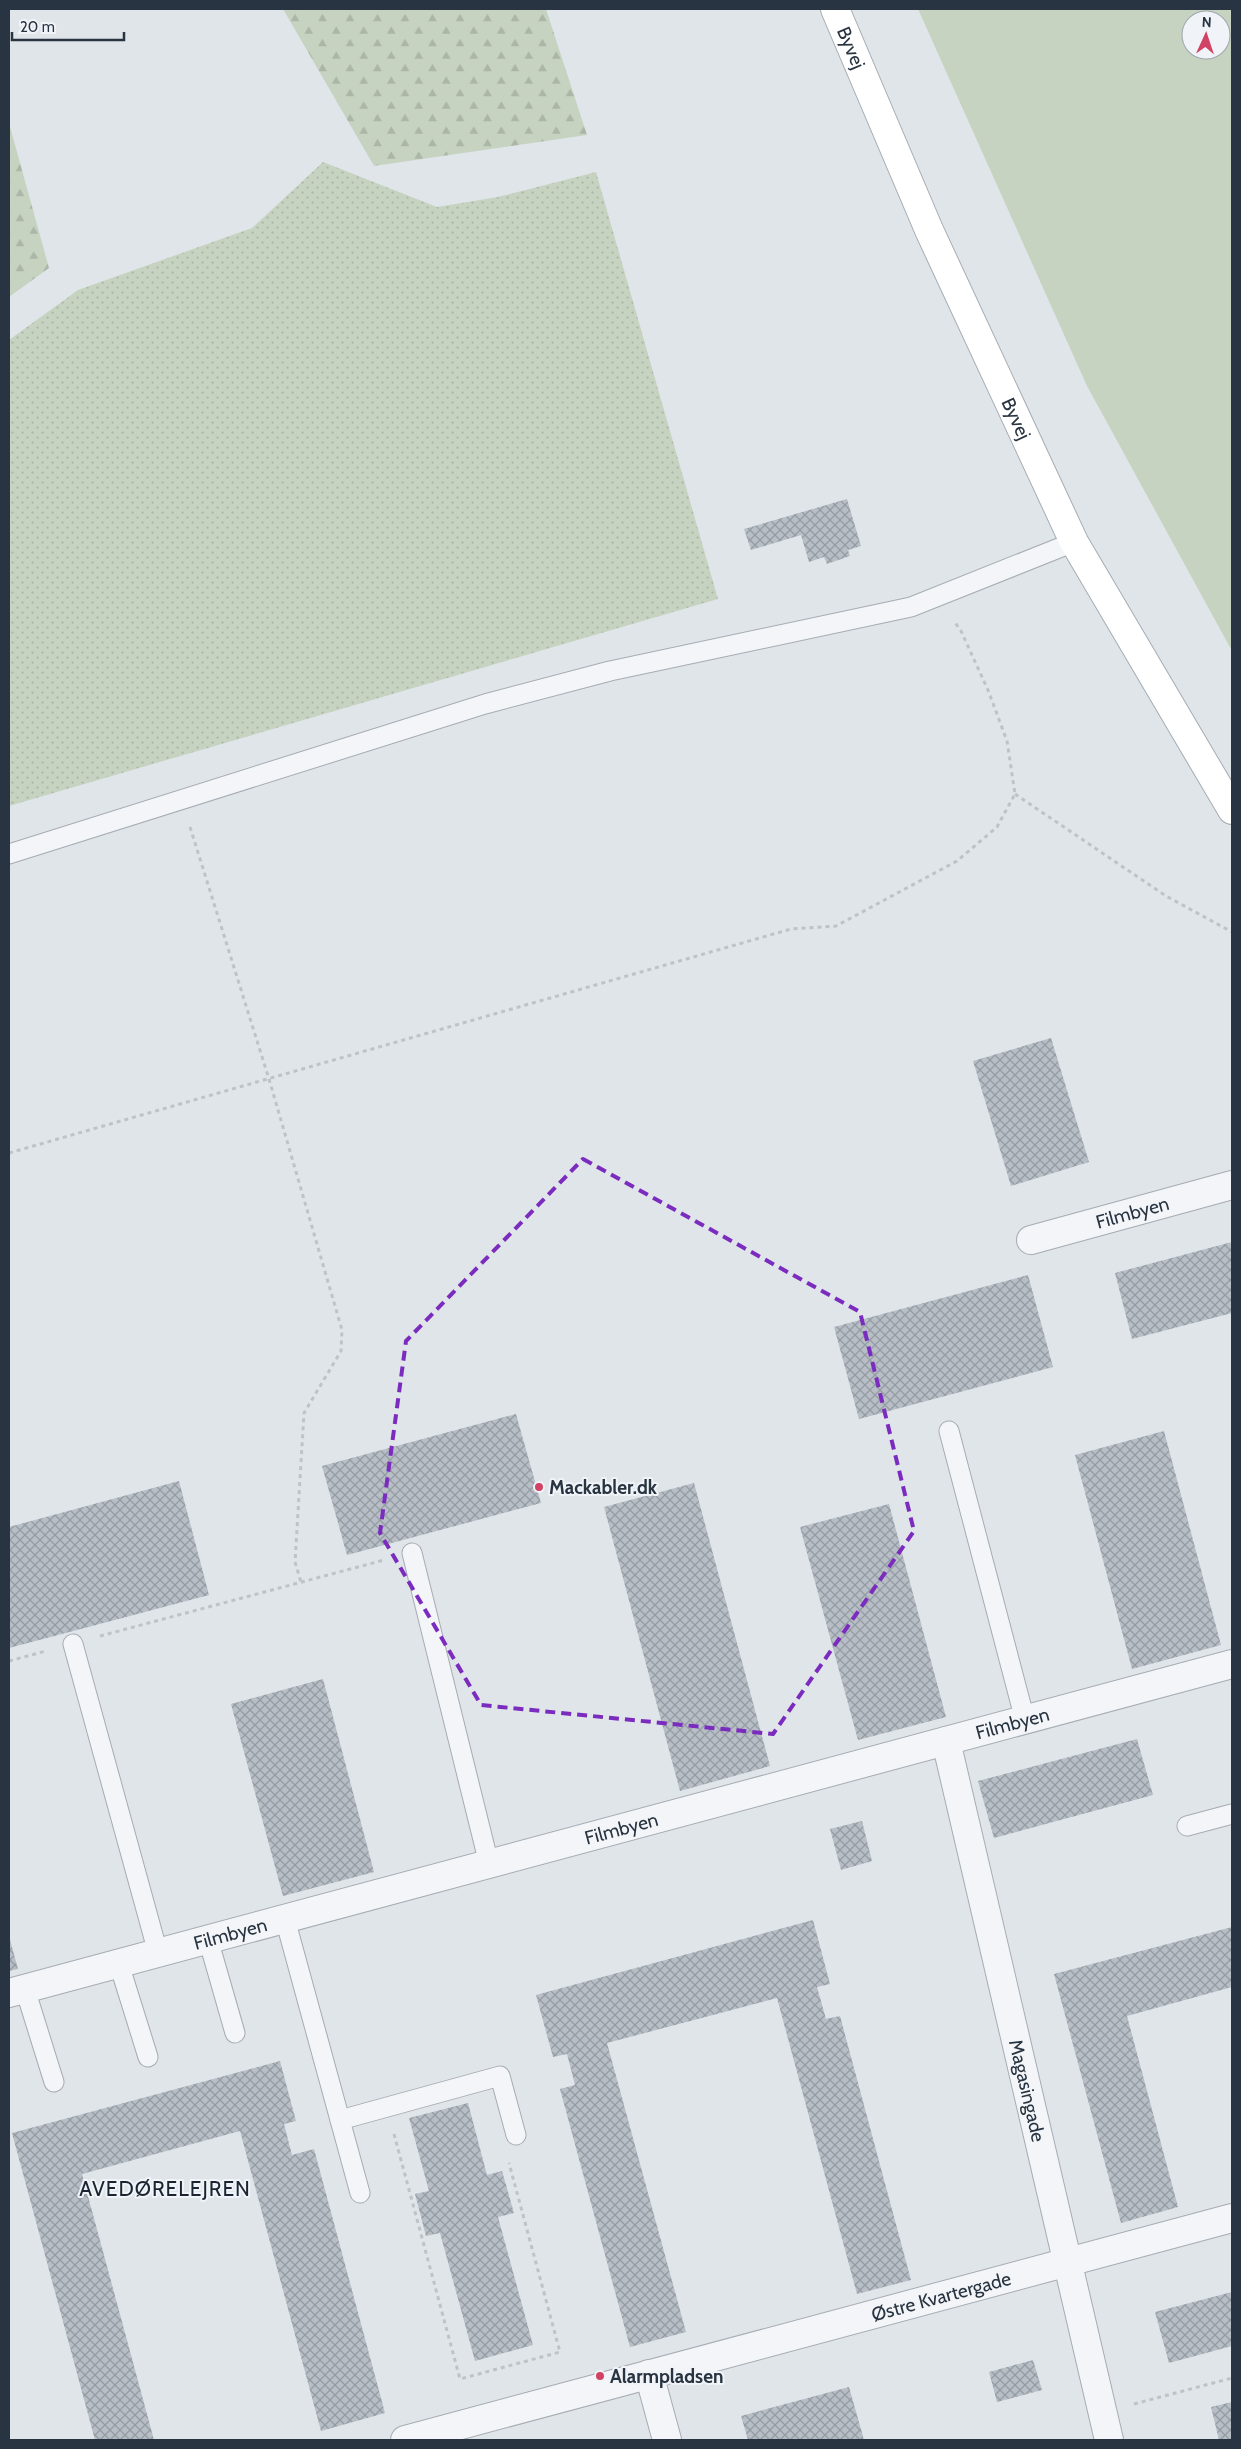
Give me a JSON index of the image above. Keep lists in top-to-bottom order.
{
  "streets": {
    "street": [
      "Byvej",
      "Filmbyen",
      "Magasingade",
      "Østre Kvartergade"
    ]
  },
  "crossings": [
    ["Filmbyen", "Magasingade"],
    ["Magasingade", "Østre Kvartergade"]
  ],
  "districts": ["AVEDØRELEJREN"],
  "places": ["Mackabler.dk", "Alarmpladsen"],
  "scale_bar": "20 m",
  "north": "top"
}
